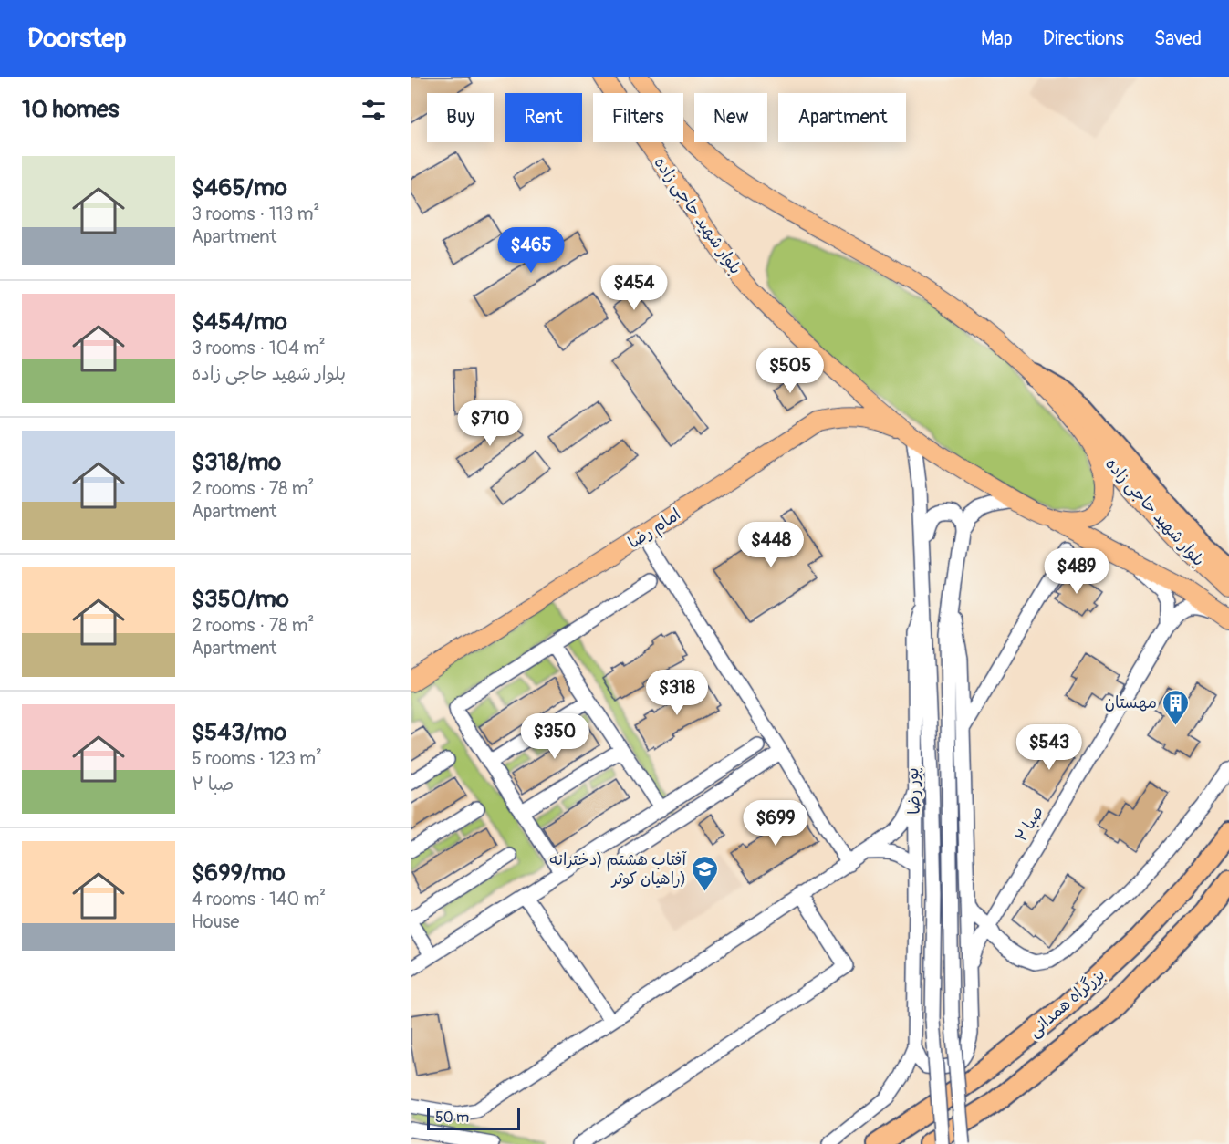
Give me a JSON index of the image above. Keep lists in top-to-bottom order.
{
  "streets": {
    "highway": ["بزرگراه همدانی"],
    "main road": ["بلوار شهید حاجی زاده", "امام رضا"],
    "street": ["پور رضا", "صبا ۲"]
  },
  "crossings": [
    ["بلوار شهید حاجی زاده", "امام رضا"],
    ["بلوار شهید حاجی زاده", "پور رضا"],
    ["بلوار شهید حاجی زاده", "صبا ۲"],
    ["امام رضا", "پور رضا"]
  ],
  "places": {
    "building": ["مهستان"],
    "school or university": ["آفتاب هشتم (دخترانه راهیان کوثر)"]
  },
  "scale_bar": "50 m",
  "page": {
    "header": "Doorstep",
    "nav": ["Map", "Directions", "Saved"],
    "heading": "10 homes",
    "chip": [
      "Buy",
      "Rent",
      "Filters",
      "New",
      "Apartment"
    ],
    "list": [
      {
        "name": "$465/mo",
        "note": "3 rooms · 113 m² · Apartment"
      },
      {
        "name": "$454/mo",
        "note": "3 rooms · 104 m² · بلوار شهید حاجی زاده"
      },
      {
        "name": "$318/mo",
        "note": "2 rooms · 78 m² · Apartment"
      },
      {
        "name": "$350/mo",
        "note": "2 rooms · 78 m² · Apartment"
      },
      {
        "name": "$543/mo",
        "note": "5 rooms · 123 m² · صبا ۲"
      },
      {
        "name": "$699/mo",
        "note": "4 rooms · 140 m² · House"
      }
    ],
    "price": [
      "$465",
      "$454",
      "$505",
      "$710",
      "$448",
      "$489",
      "$318",
      "$350",
      "$543",
      "$699"
    ],
    "scale": "50 m"
  }
}
